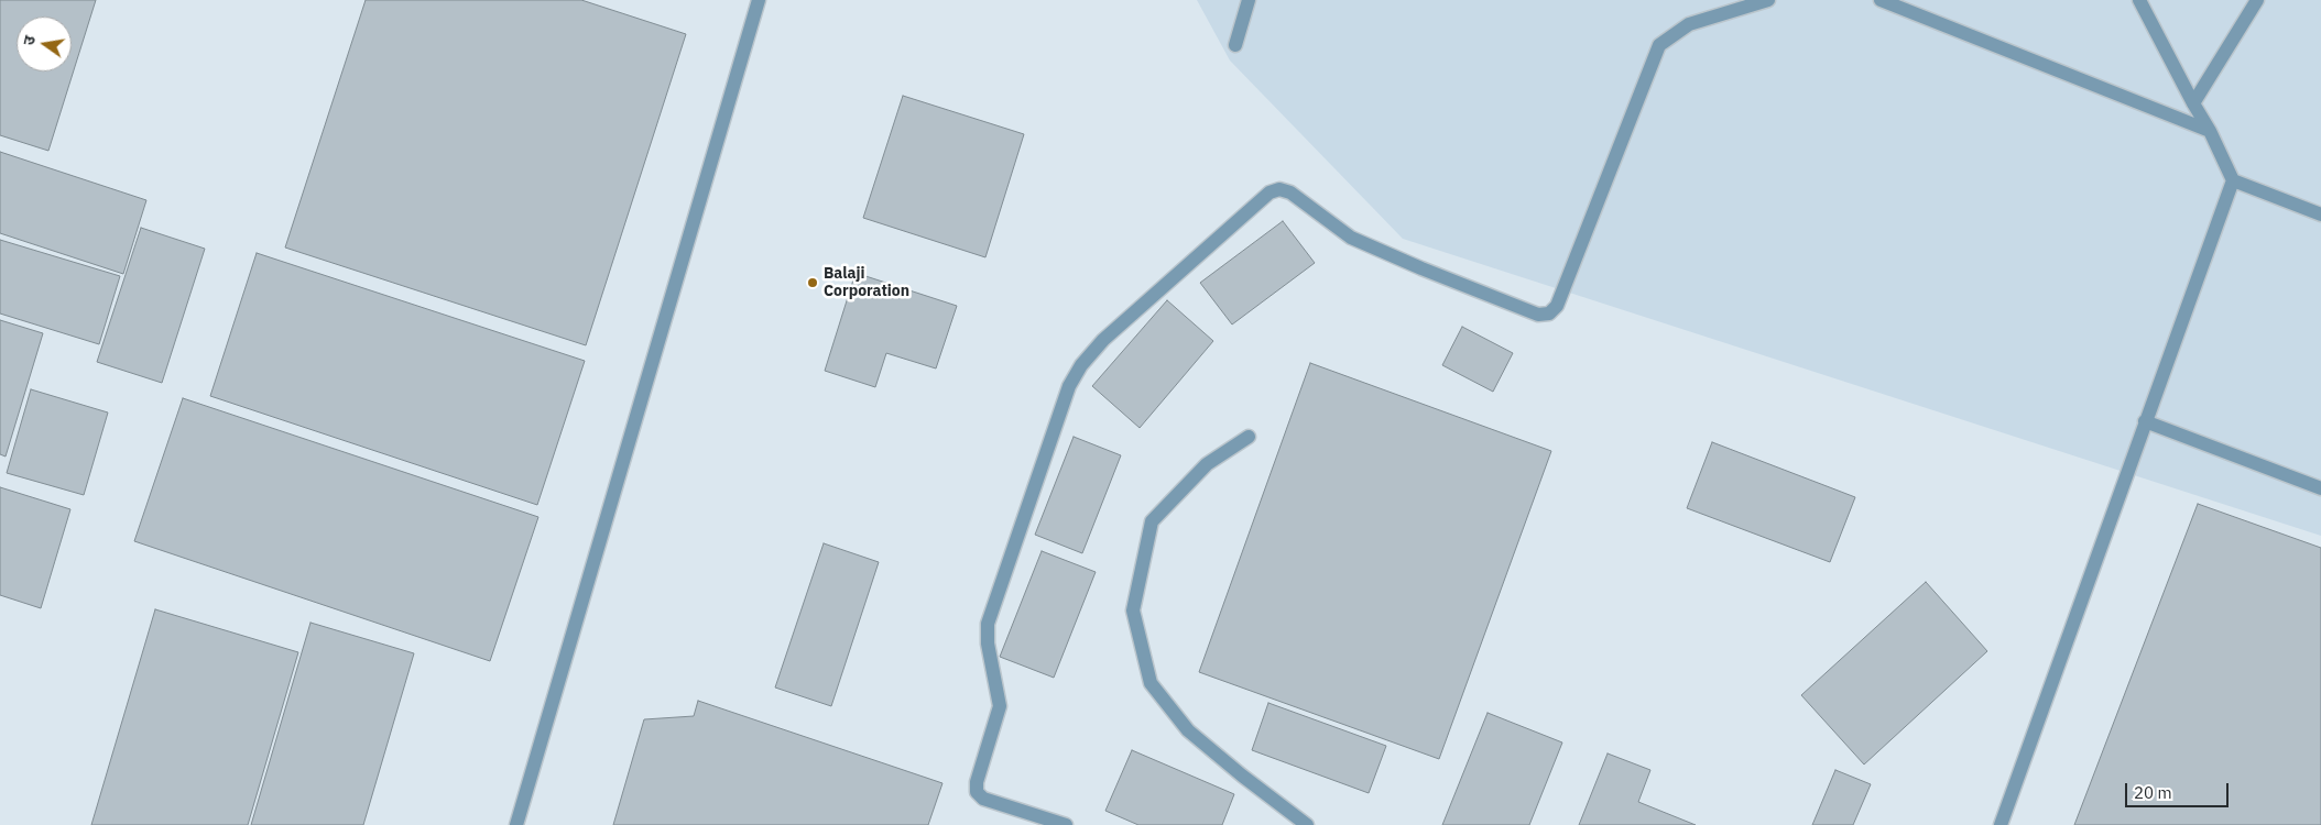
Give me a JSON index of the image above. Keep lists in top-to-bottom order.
{
  "places": ["Balaji Corporation"],
  "scale_bar": "20 m",
  "north": "left"
}
